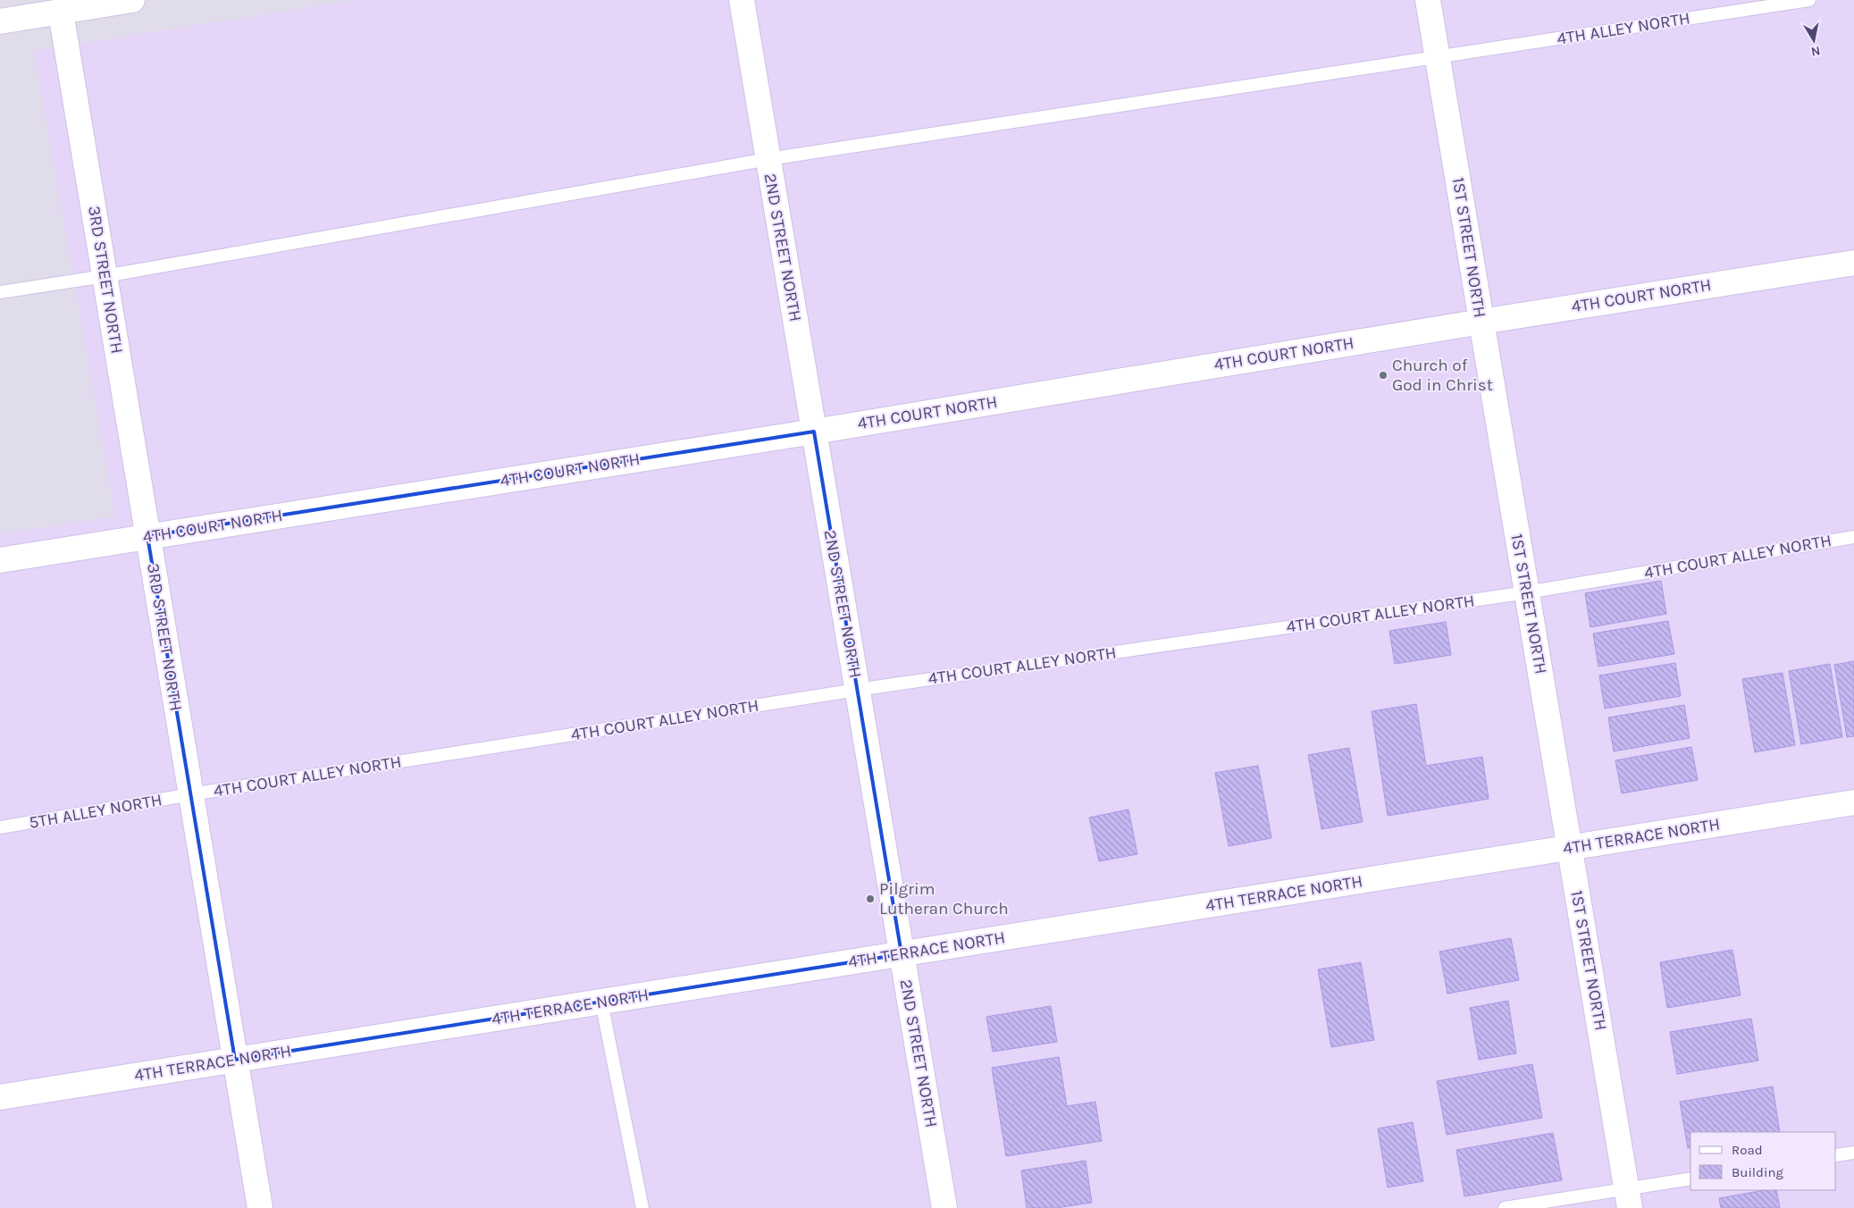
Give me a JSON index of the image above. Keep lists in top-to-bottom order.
{
  "streets": {
    "street": [
      "2ND STREET NORTH",
      "1ST STREET NORTH",
      "3RD STREET NORTH",
      "4TH COURT NORTH",
      "4TH TERRACE NORTH"
    ],
    "lane": ["4TH ALLEY NORTH", "4TH COURT ALLEY NORTH", "5TH ALLEY NORTH"]
  },
  "crossings": [
    ["4TH ALLEY NORTH", "2ND STREET NORTH"],
    ["4TH ALLEY NORTH", "1ST STREET NORTH"],
    ["4TH ALLEY NORTH", "3RD STREET NORTH"],
    ["2ND STREET NORTH", "4TH COURT NORTH"],
    ["2ND STREET NORTH", "4TH COURT ALLEY NORTH"],
    ["2ND STREET NORTH", "4TH TERRACE NORTH"],
    ["1ST STREET NORTH", "4TH COURT NORTH"],
    ["1ST STREET NORTH", "4TH COURT ALLEY NORTH"],
    ["1ST STREET NORTH", "4TH TERRACE NORTH"],
    ["3RD STREET NORTH", "4TH COURT NORTH"],
    ["3RD STREET NORTH", "4TH COURT ALLEY NORTH"],
    ["3RD STREET NORTH", "5TH ALLEY NORTH"],
    ["3RD STREET NORTH", "4TH TERRACE NORTH"],
    ["4TH COURT ALLEY NORTH", "5TH ALLEY NORTH"]
  ],
  "places": ["Church of God in Christ", "Pilgrim Lutheran Church"],
  "legend": ["Road", "Building"],
  "north": "bottom"
}
